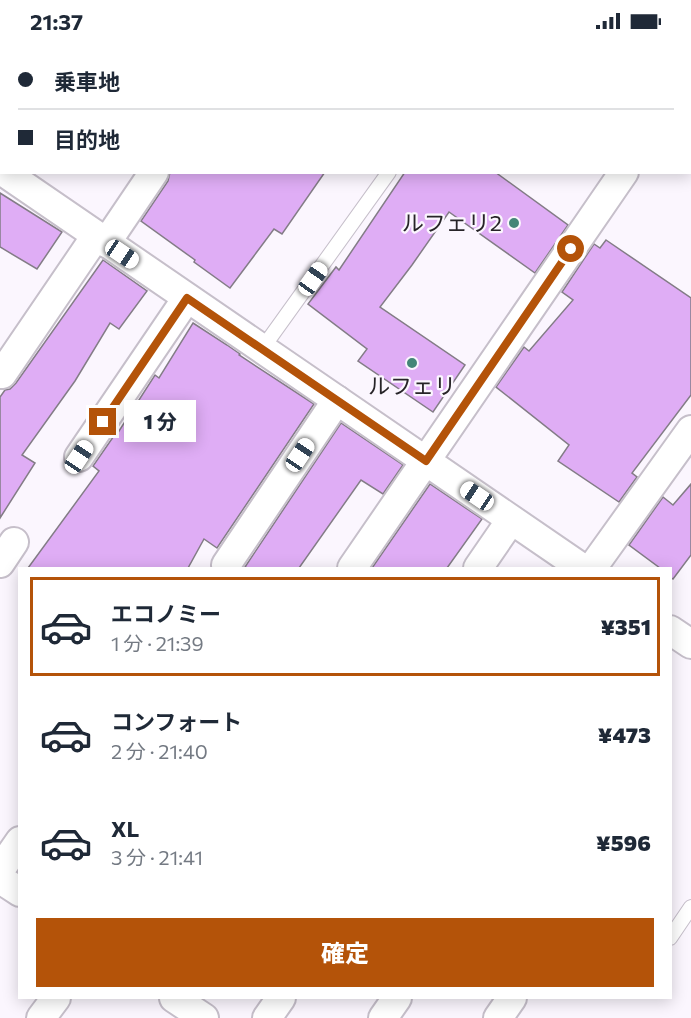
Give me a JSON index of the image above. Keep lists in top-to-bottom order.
{
  "places": ["ルフェリ2", "ルフェリ"],
  "page": {
    "status": "21:37",
    "banner": ["乗車地", "目的地"],
    "bubble": "1 分",
    "list": [
      {
        "name": "エコノミー",
        "note": "1 分 · 21:39",
        "value": "¥351"
      },
      {
        "name": "コンフォート",
        "note": "2 分 · 21:40",
        "value": "¥473"
      },
      {
        "name": "XL",
        "note": "3 分 · 21:41",
        "value": "¥596"
      }
    ],
    "buttons": "確定"
  }
}
